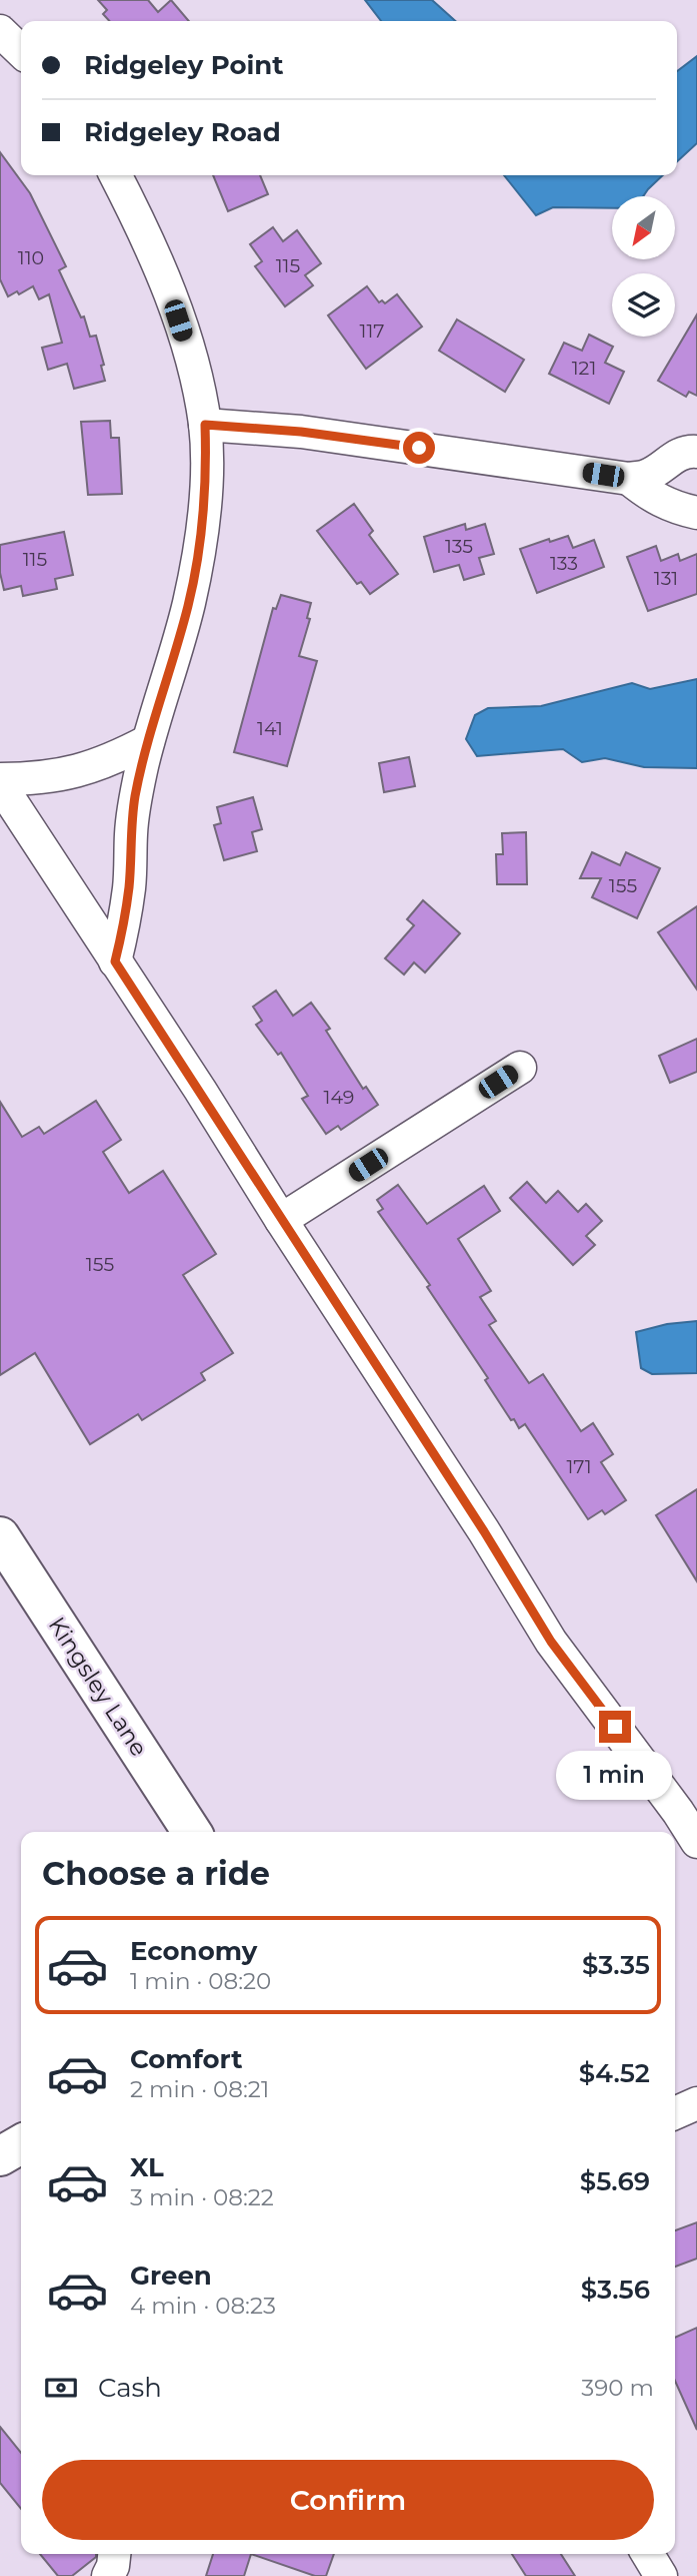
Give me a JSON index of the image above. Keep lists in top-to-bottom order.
{
  "streets": {
    "street": ["Kingsley Lane"]
  },
  "house_numbers": [
    "110",
    "115",
    "117",
    "121",
    "135",
    "115",
    "133",
    "131",
    "141",
    "155",
    "149",
    "155",
    "171"
  ],
  "north": "bottom left",
  "page": {
    "banner": ["Ridgeley Point", "Ridgeley Road"],
    "bubble": "1 min",
    "heading": "Choose a ride",
    "list": [
      {
        "name": "Economy",
        "note": "1 min · 08:20",
        "value": "$3.35"
      },
      {
        "name": "Comfort",
        "note": "2 min · 08:21",
        "value": "$4.52"
      },
      {
        "name": "XL",
        "note": "3 min · 08:22",
        "value": "$5.69"
      },
      {
        "name": "Green",
        "note": "4 min · 08:23",
        "value": "$3.56"
      }
    ],
    "pay": ["Cash", "390 m"],
    "buttons": "Confirm"
  }
}
